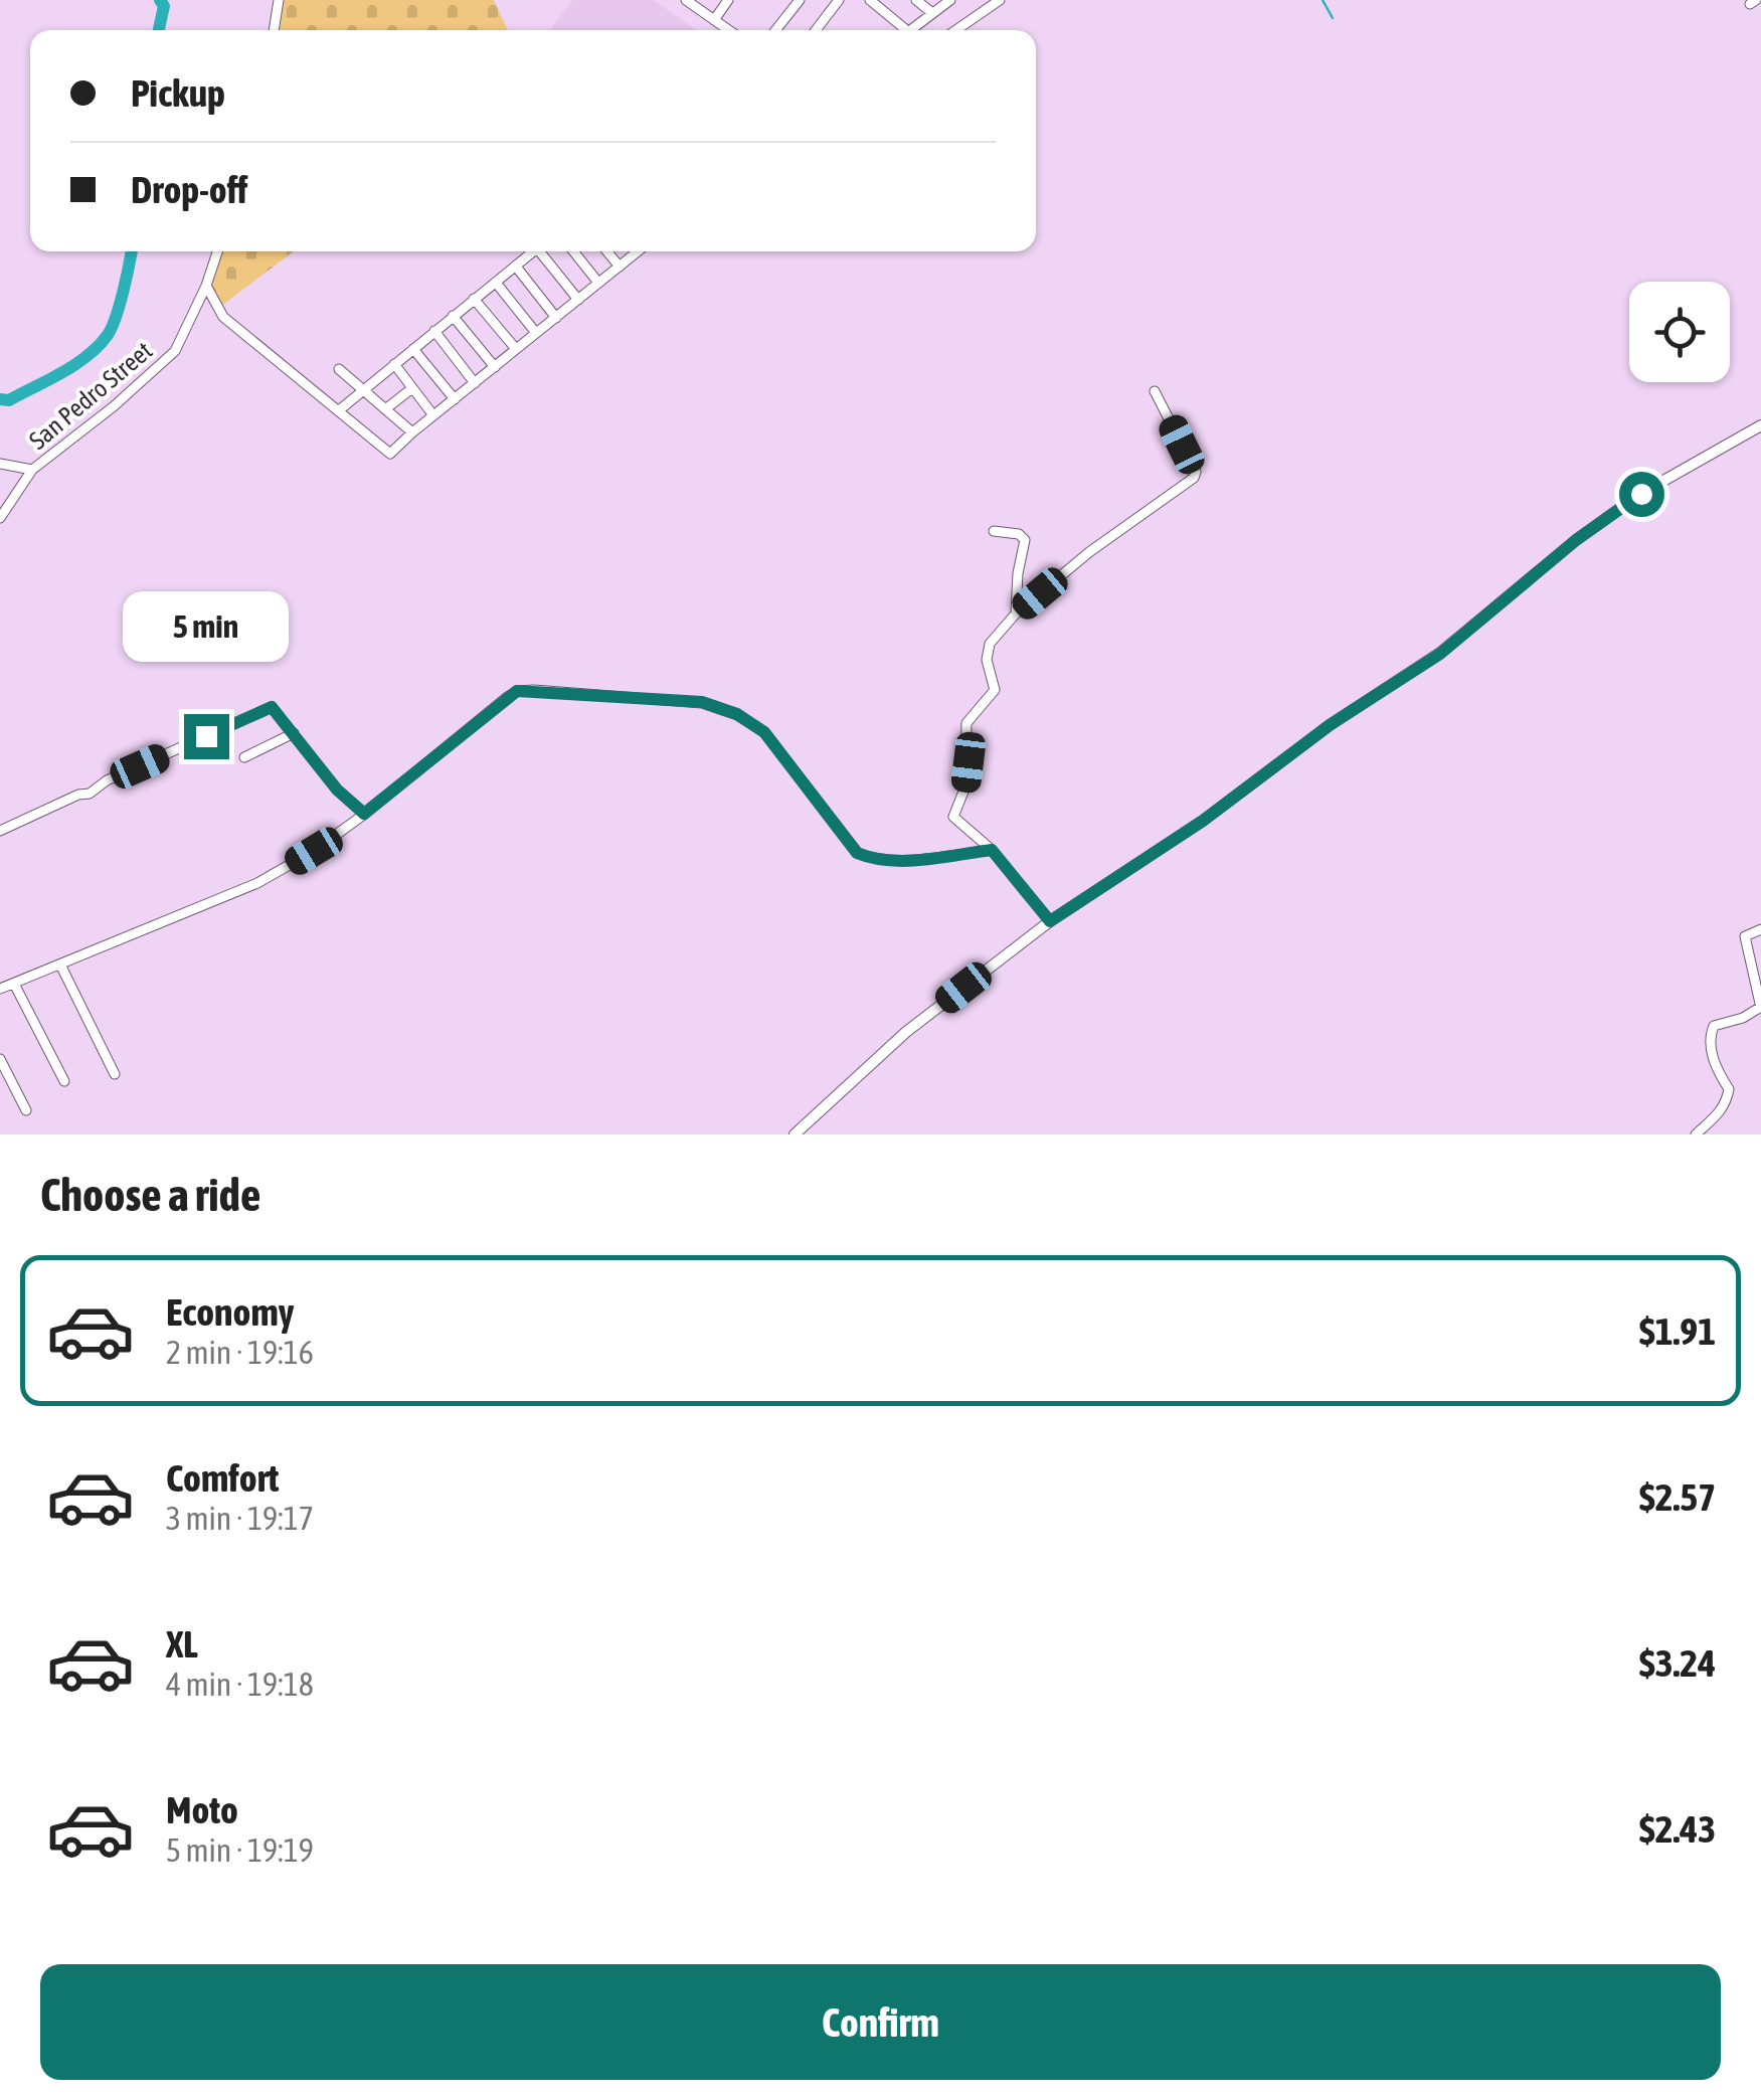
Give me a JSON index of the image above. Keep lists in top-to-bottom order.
{
  "streets": {
    "street": ["San Pedro Street"]
  },
  "page": {
    "banner": ["Pickup", "Drop-off"],
    "bubble": "5 min",
    "heading": "Choose a ride",
    "list": [
      {
        "name": "Economy",
        "note": "2 min · 19:16",
        "value": "$1.91"
      },
      {
        "name": "Comfort",
        "note": "3 min · 19:17",
        "value": "$2.57"
      },
      {
        "name": "XL",
        "note": "4 min · 19:18",
        "value": "$3.24"
      },
      {
        "name": "Moto",
        "note": "5 min · 19:19",
        "value": "$2.43"
      }
    ],
    "buttons": "Confirm"
  }
}
